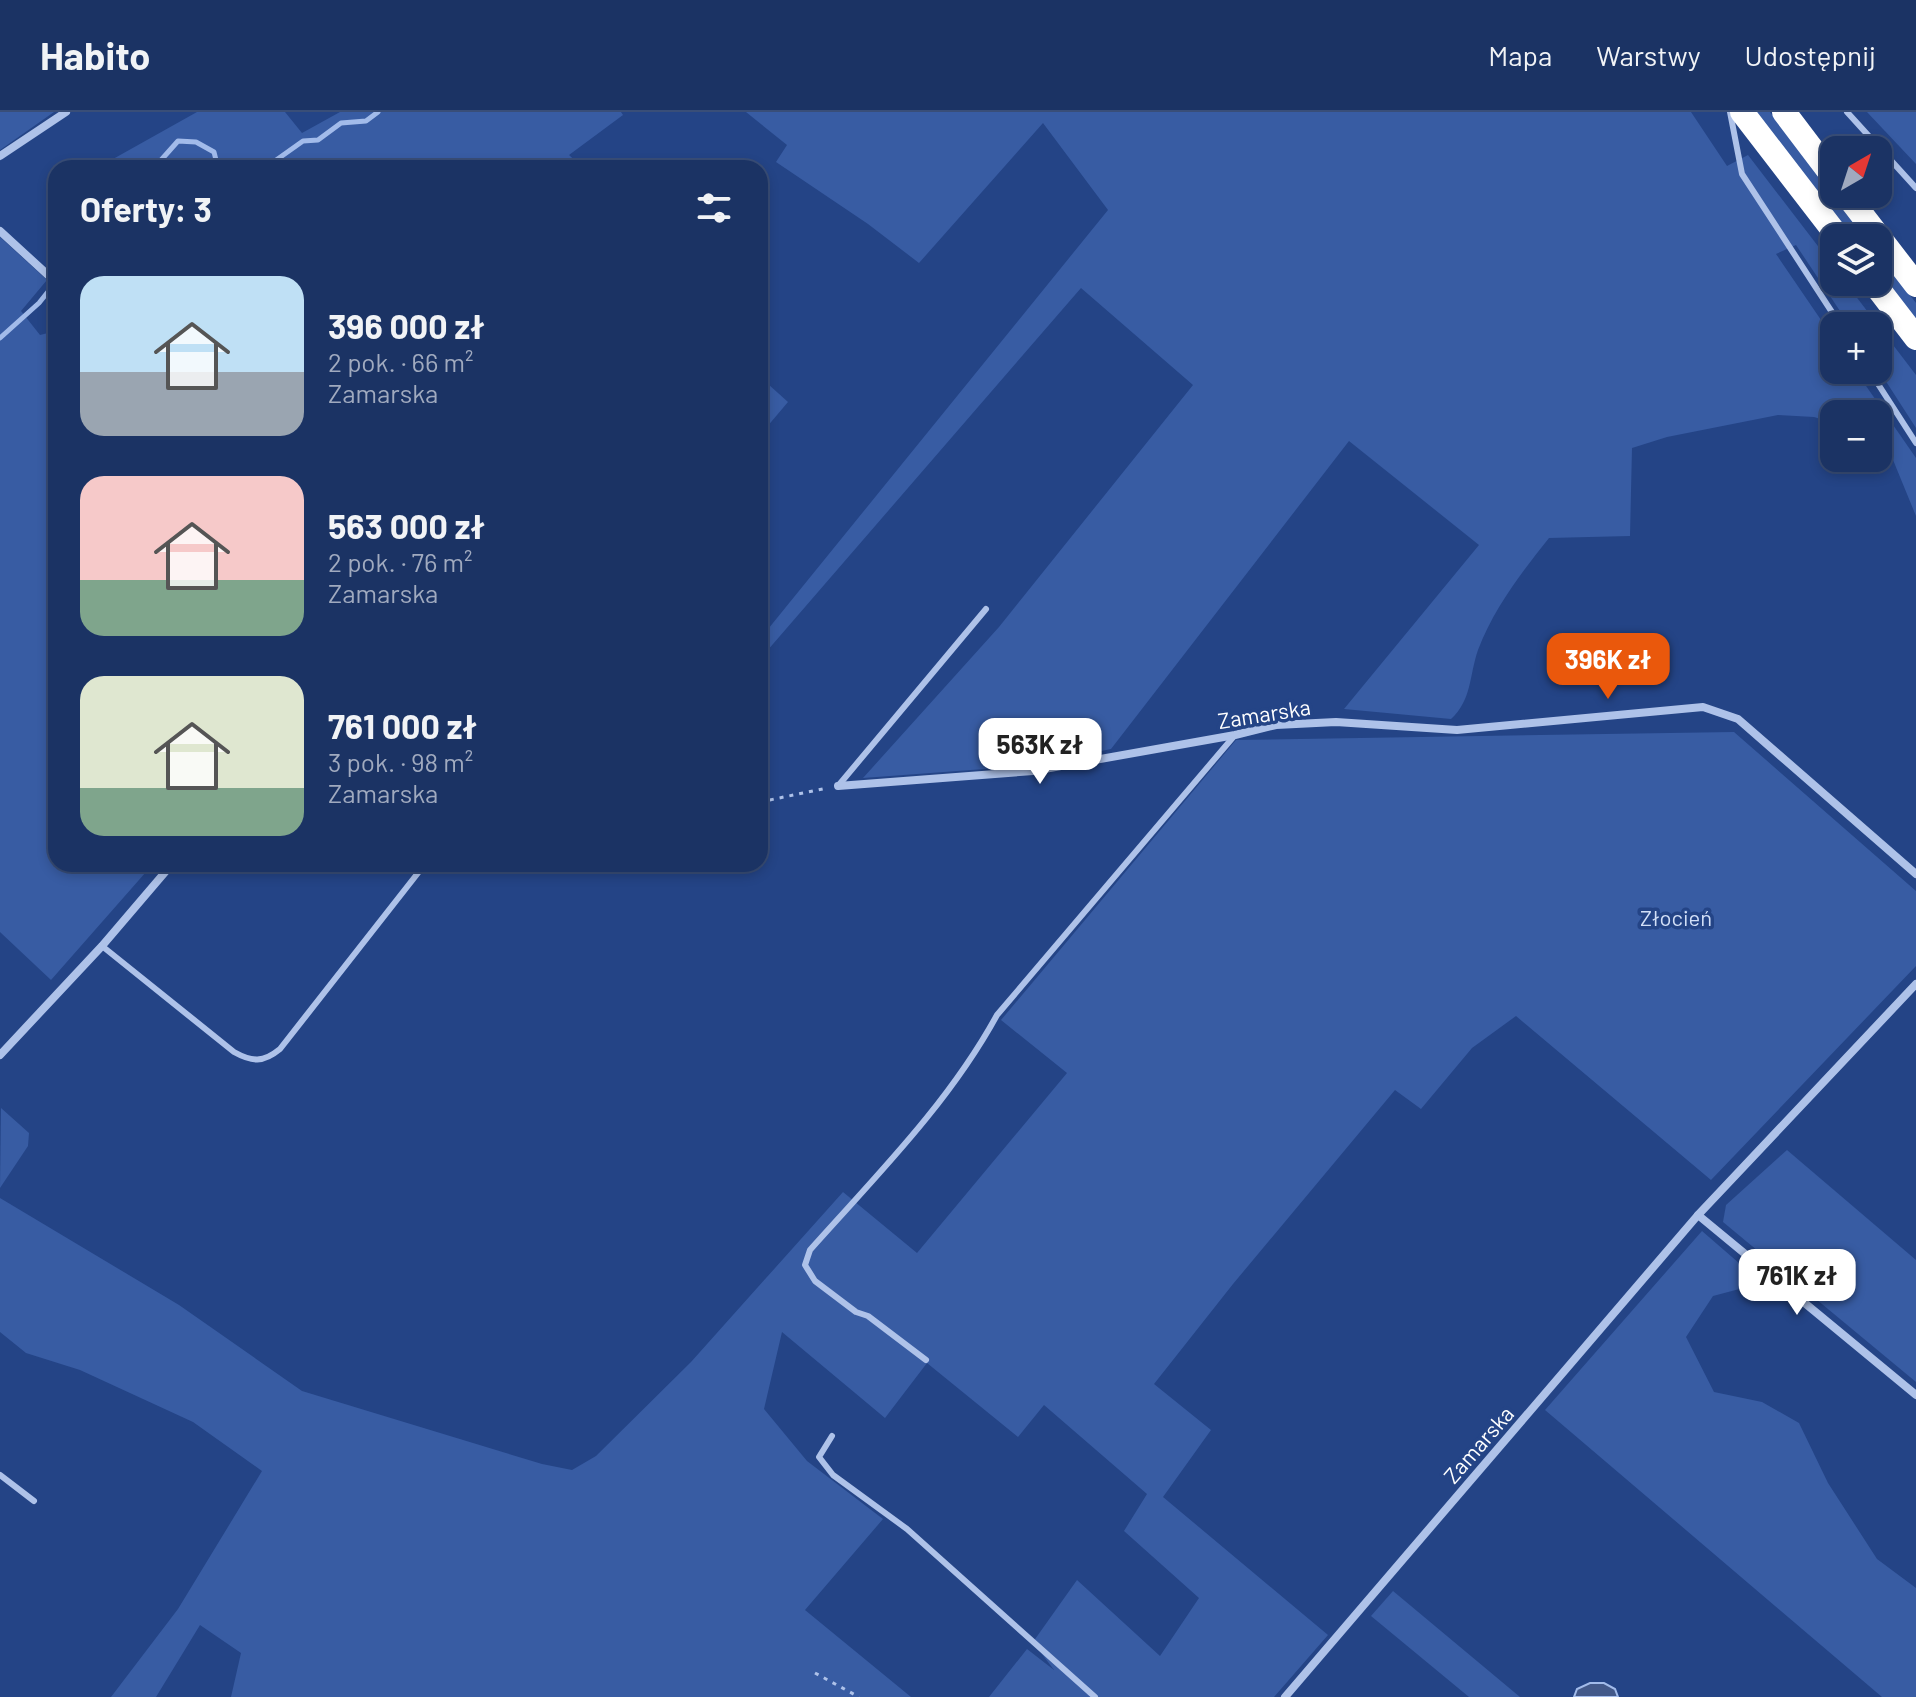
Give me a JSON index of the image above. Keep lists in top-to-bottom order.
{
  "streets": {
    "street": ["Zamarska"]
  },
  "parks": ["Złocień"],
  "north": "top right",
  "page": {
    "header": "Habito",
    "nav": ["Mapa", "Warstwy", "Udostępnij"],
    "map_buttons": ["+", "−"],
    "heading": "Oferty: 3",
    "list": [
      {
        "name": "396 000 zł",
        "note": "2 pok. · 66 m² · Zamarska"
      },
      {
        "name": "563 000 zł",
        "note": "2 pok. · 76 m² · Zamarska"
      },
      {
        "name": "761 000 zł",
        "note": "3 pok. · 98 m² · Zamarska"
      }
    ],
    "price": ["396K zł", "563K zł", "761K zł"]
  }
}
